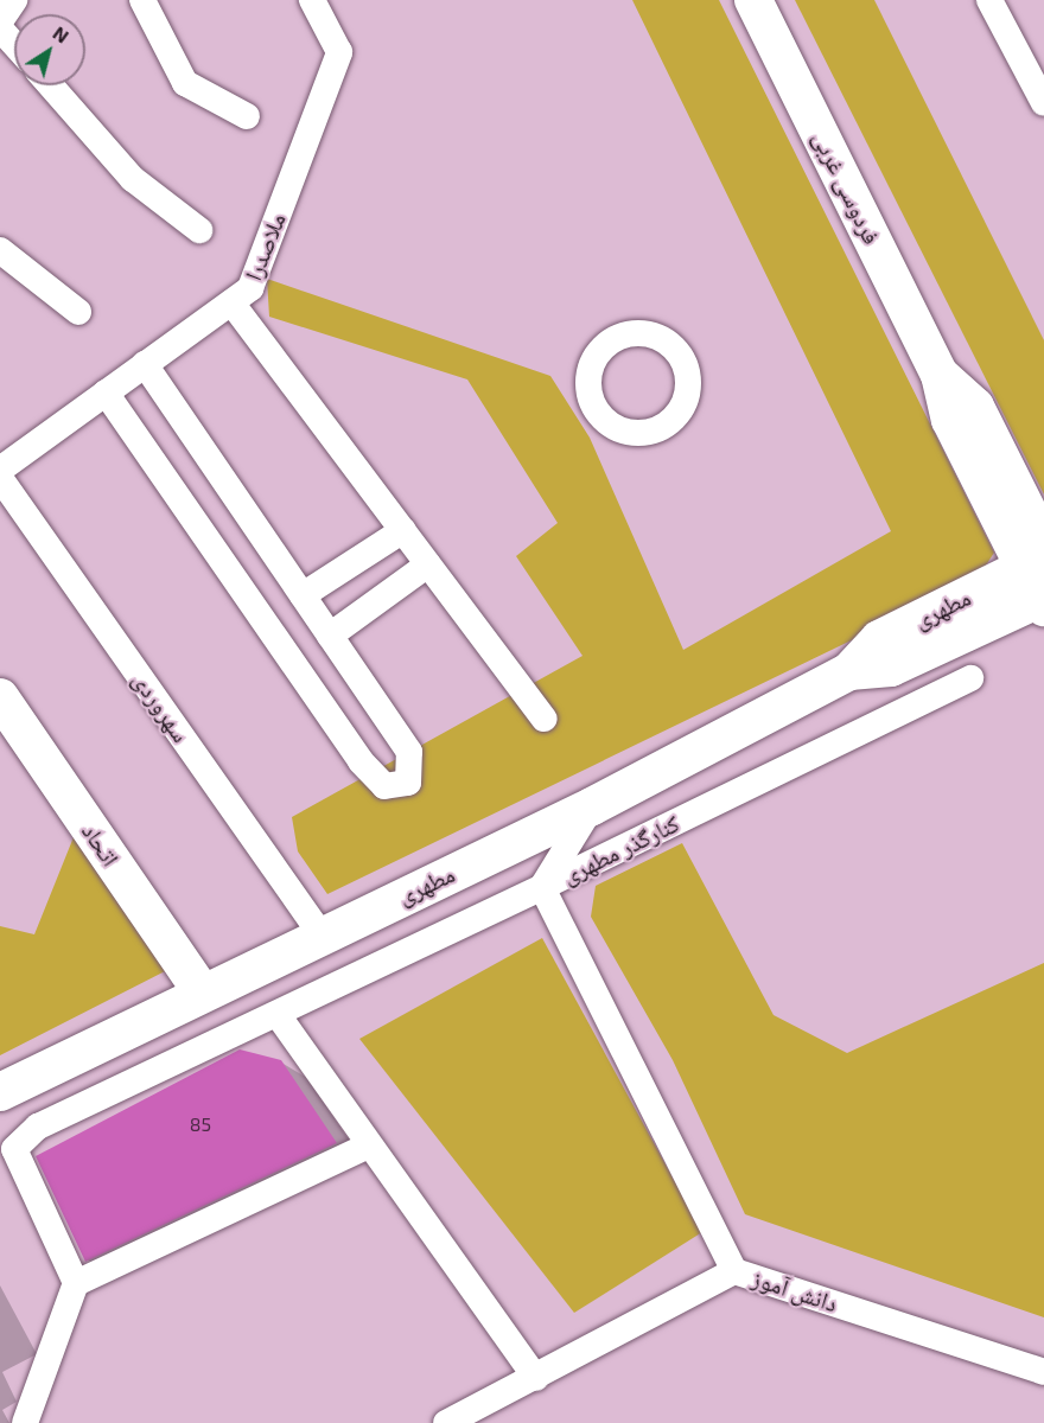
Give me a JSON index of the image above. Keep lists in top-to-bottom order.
{
  "streets": {
    "main road": ["فردوسی غربی", "مطهری", "اتحاد"],
    "street": [
      "ملاصدرا",
      "سهروردی",
      "کنارگذر مطهری",
      "دانش آموز"
    ]
  },
  "crossings": [
    ["فردوسی غربی", "مطهری"],
    ["مطهری", "سهروردی"],
    ["مطهری", "اتحاد"],
    ["کنارگذر مطهری", "دانش آموز"]
  ],
  "house_numbers": ["85"],
  "north": "top right"
}
